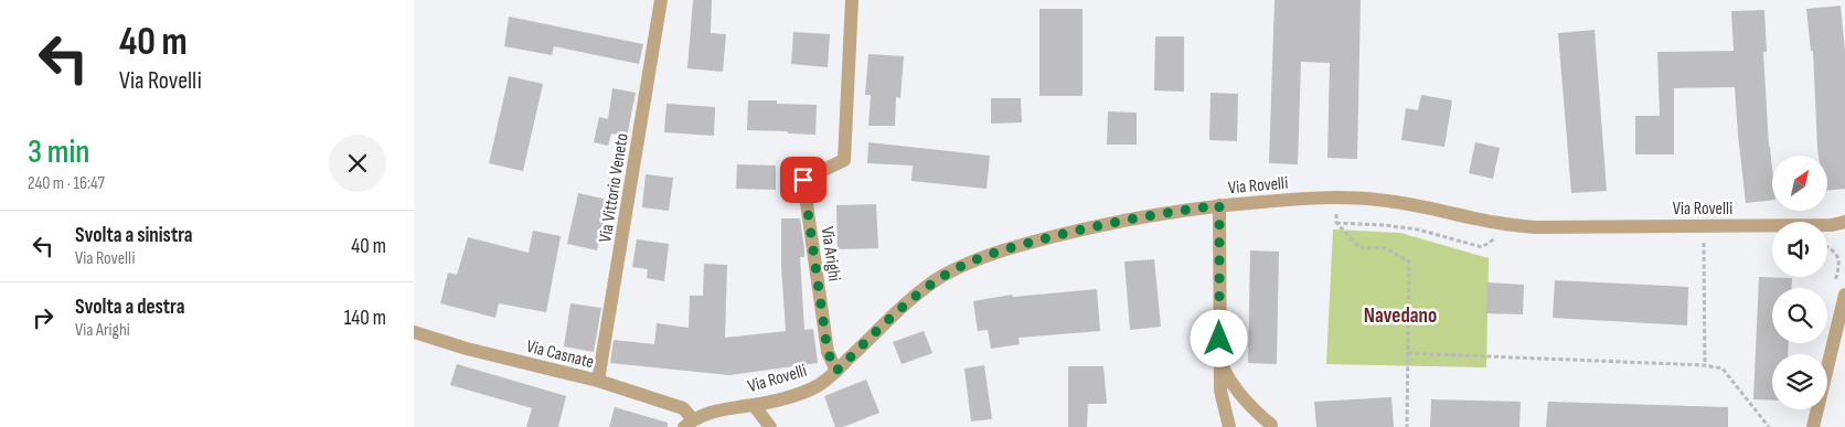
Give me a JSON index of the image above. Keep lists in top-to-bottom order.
{
  "streets": {
    "street": [
      "Via Rovelli",
      "Via Vittorio Veneto",
      "Via Arighi",
      "Via Casnate"
    ]
  },
  "crossings": [
    ["Via Rovelli", "Via Arighi"],
    ["Via Rovelli", "Via Casnate"],
    ["Via Vittorio Veneto", "Via Casnate"]
  ],
  "districts": ["Navedano"],
  "north": "top right",
  "page": {
    "turn": ["40 m", "Via Rovelli"],
    "heading": ["3 min", "240 m · 16:47"],
    "list": [
      {
        "name": "Svolta a sinistra",
        "note": "Via Rovelli",
        "value": "40 m"
      },
      {
        "name": "Svolta a destra",
        "note": "Via Arighi",
        "value": "140 m"
      }
    ]
  }
}
